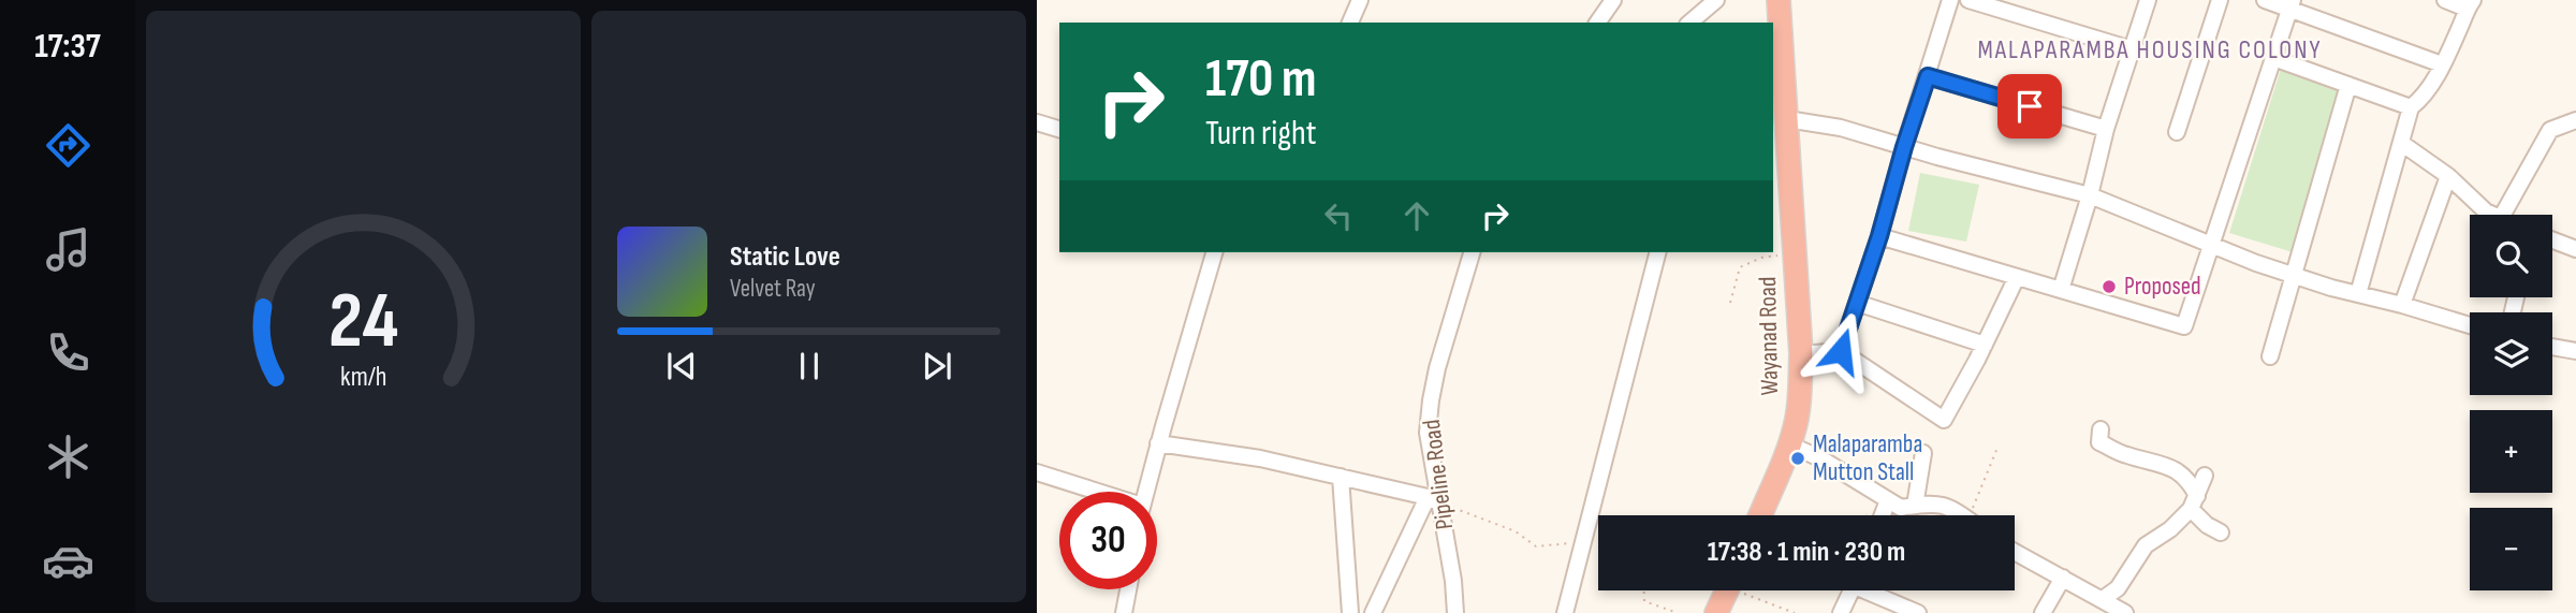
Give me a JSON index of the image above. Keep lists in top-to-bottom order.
{
  "streets": {
    "highway": ["Wayanad Road"],
    "street": ["Pipeline Road"]
  },
  "districts": ["MALAPARAMBA HOUSING COLONY"],
  "places": ["Proposed", "Malaparamba Mutton Stall"],
  "page": {
    "tabs": "17:37",
    "turn": ["170 m", "Turn right"],
    "map_buttons": ["+", "−"],
    "song": ["Static Love", "Velvet Ray"],
    "limit": "30",
    "trip": "17:38 · 1 min · 230 m",
    "gauge": ["24", "km/h"]
  }
}
